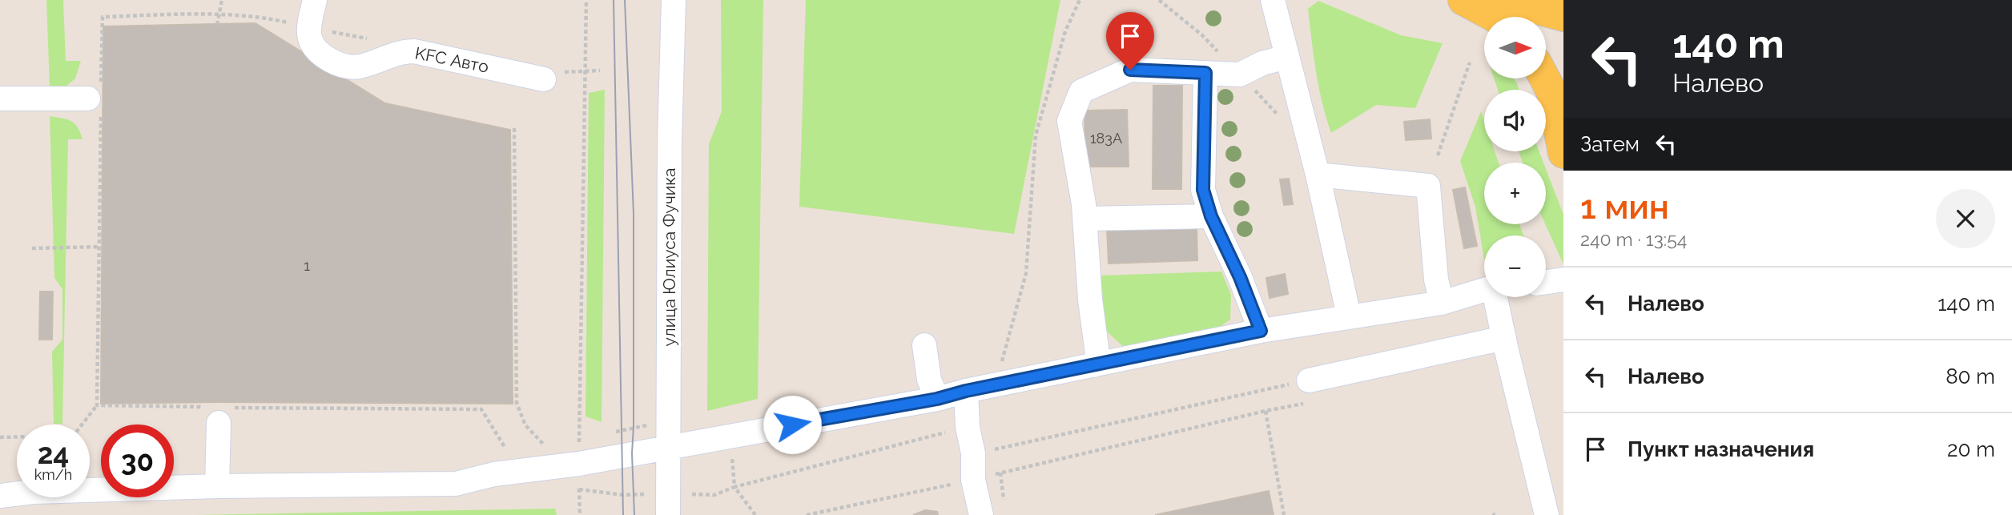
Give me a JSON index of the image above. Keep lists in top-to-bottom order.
{
  "streets": {
    "street": ["KFC Авто", "улица Юлиуса Фучика"]
  },
  "house_numbers": ["183А", "1"],
  "north": "right",
  "page": {
    "turn": ["140 m", "Налево"],
    "map_buttons": ["+", "−"],
    "then": "Затем",
    "heading": ["1 мин", "240 m · 13:54"],
    "list": [
      {
        "name": "Налево",
        "value": "140 m"
      },
      {
        "name": "Налево",
        "value": "80 m"
      },
      {
        "name": "Пункт назначения",
        "value": "20 m"
      }
    ],
    "speed": "24 km/h",
    "limit": "30"
  }
}
